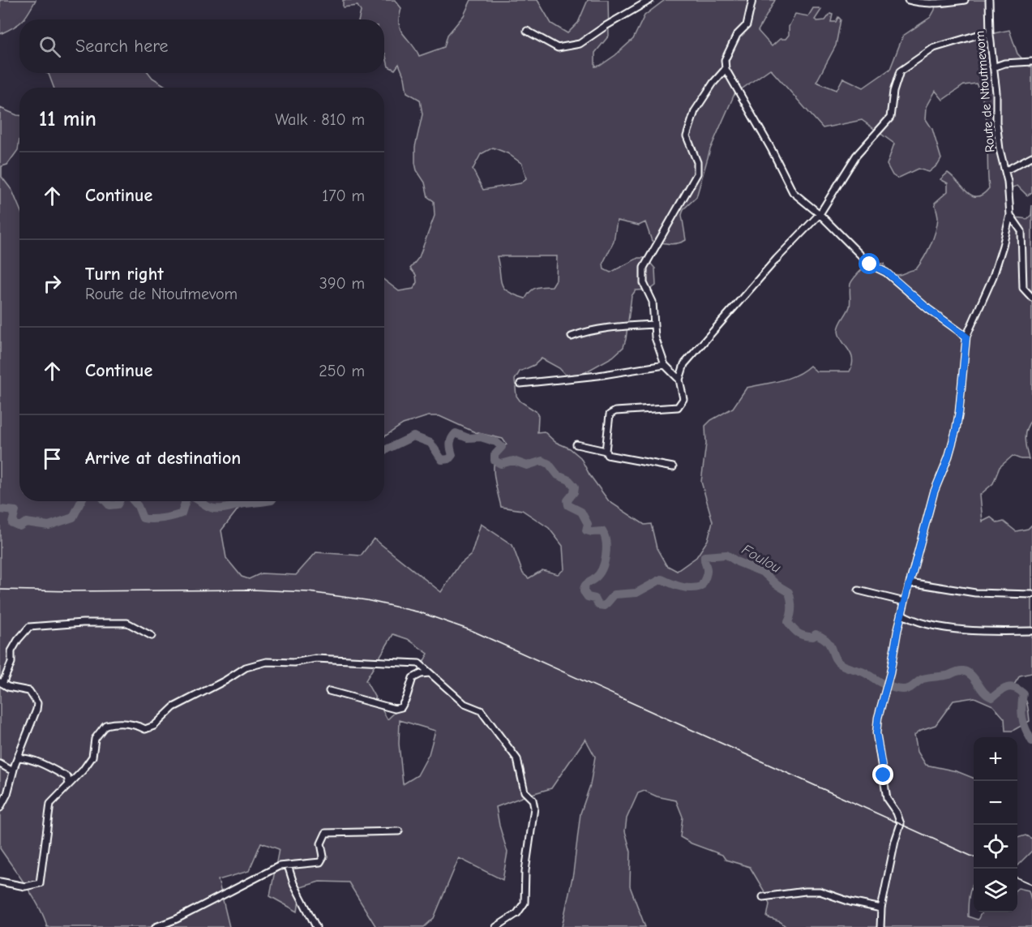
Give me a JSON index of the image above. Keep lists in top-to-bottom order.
{
  "streets": {
    "street": ["Route de Ntoutmevom"]
  },
  "water": ["Foulou"],
  "page": {
    "search": "Search here",
    "heading": ["11 min", "Walk · 810 m"],
    "list": [
      ["Continue", "170 m"],
      ["Turn right", "Route de Ntoutmevom", "390 m"],
      ["Continue", "250 m"],
      "Arrive at destination"
    ],
    "map_buttons": ["+", "−"]
  }
}
